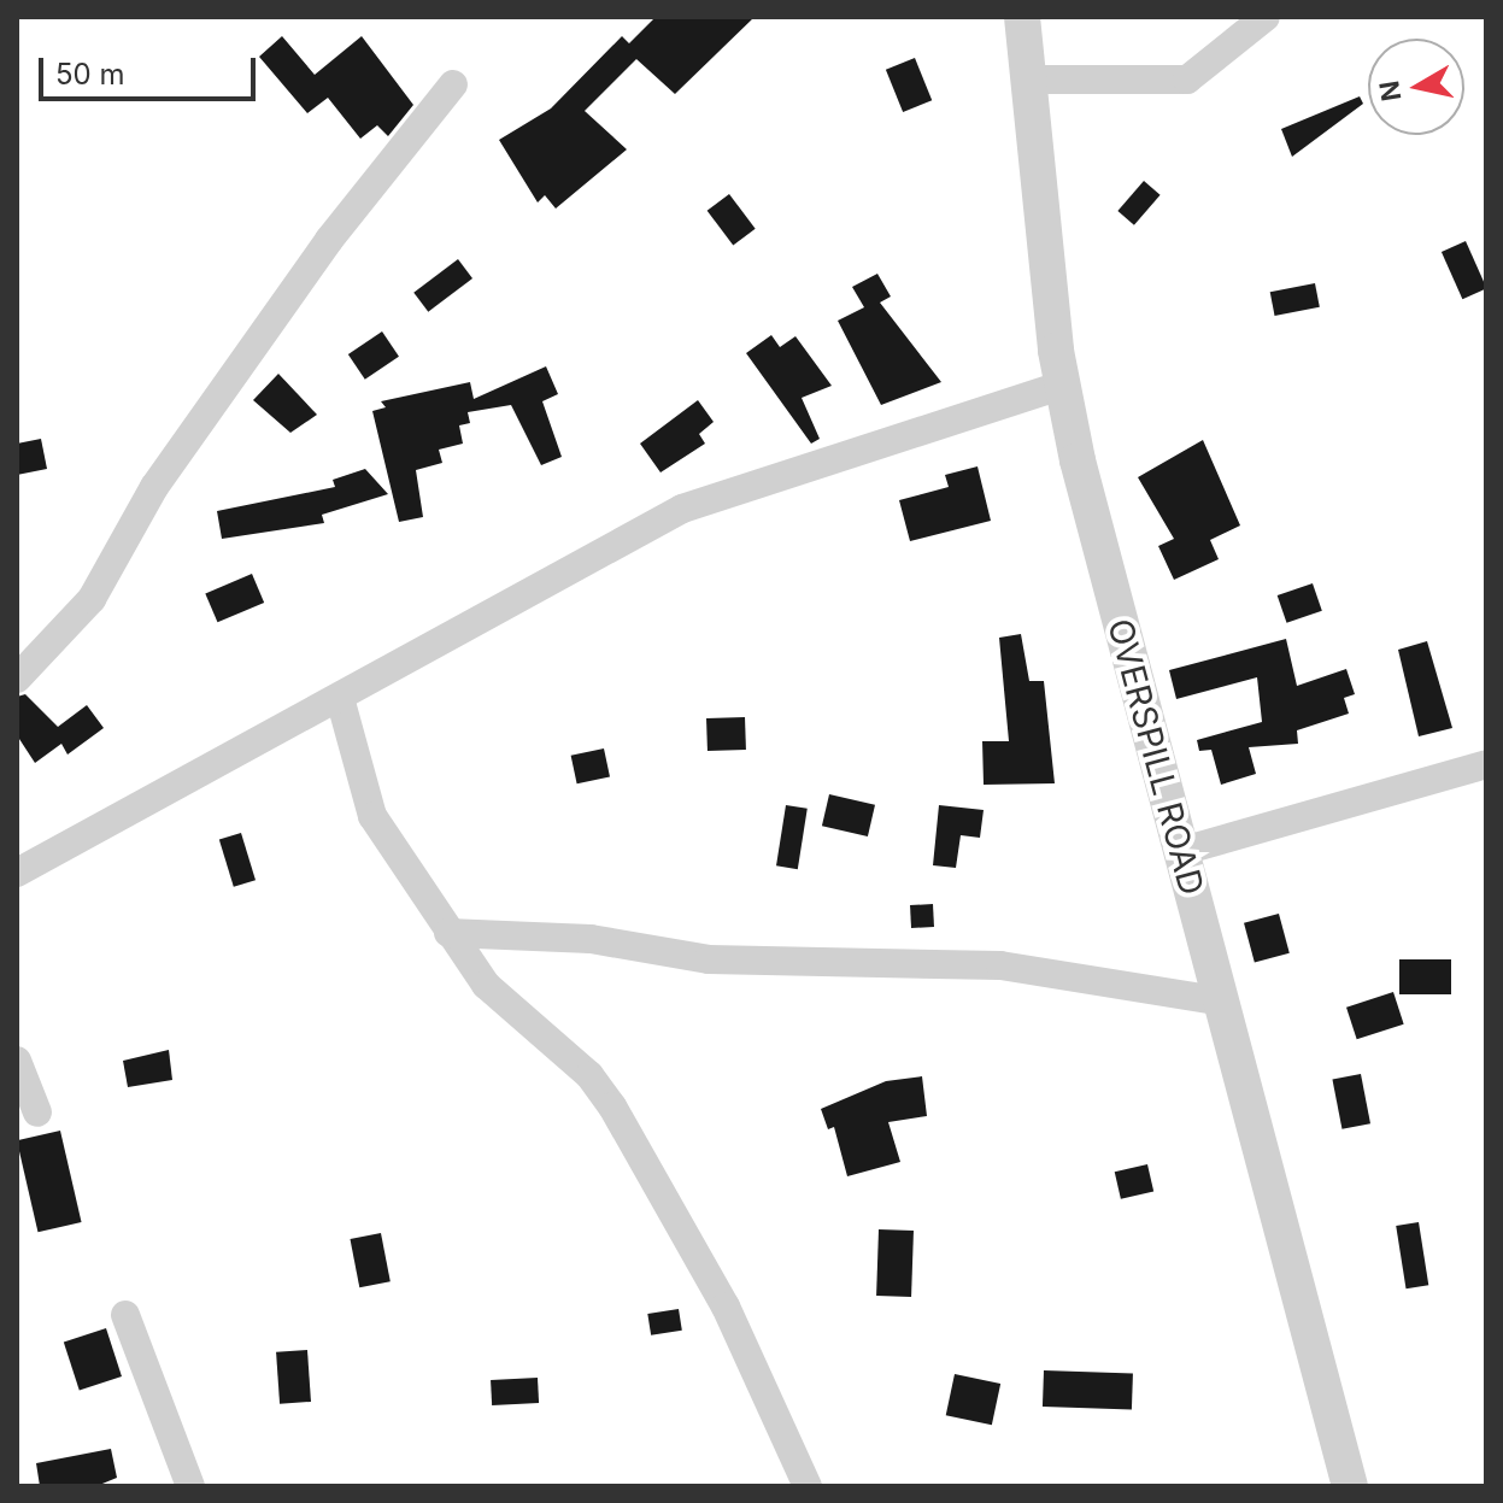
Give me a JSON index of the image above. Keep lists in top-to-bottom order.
{
  "streets": {
    "street": ["OVERSPILL ROAD"]
  },
  "scale_bar": "50 m",
  "north": "left"
}
